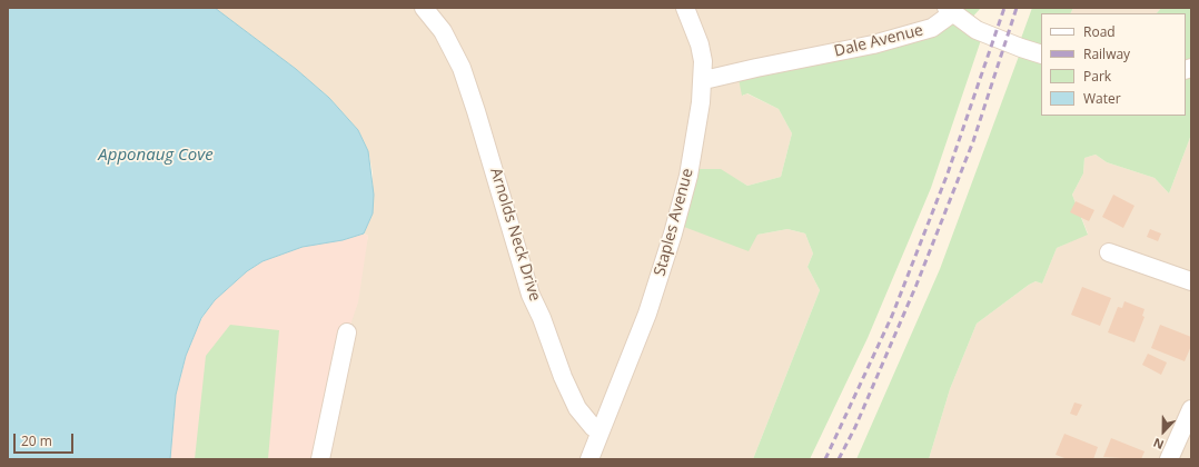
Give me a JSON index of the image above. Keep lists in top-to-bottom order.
{
  "streets": {
    "street": ["Dale Avenue", "Staples Avenue", "Arnolds Neck Drive"]
  },
  "crossings": [
    ["Dale Avenue", "Staples Avenue"],
    ["Staples Avenue", "Arnolds Neck Drive"]
  ],
  "water": ["Apponaug Cove"],
  "legend": [
    "Road",
    "Railway",
    "Park",
    "Water"
  ],
  "scale_bar": "20 m",
  "north": "bottom"
}
